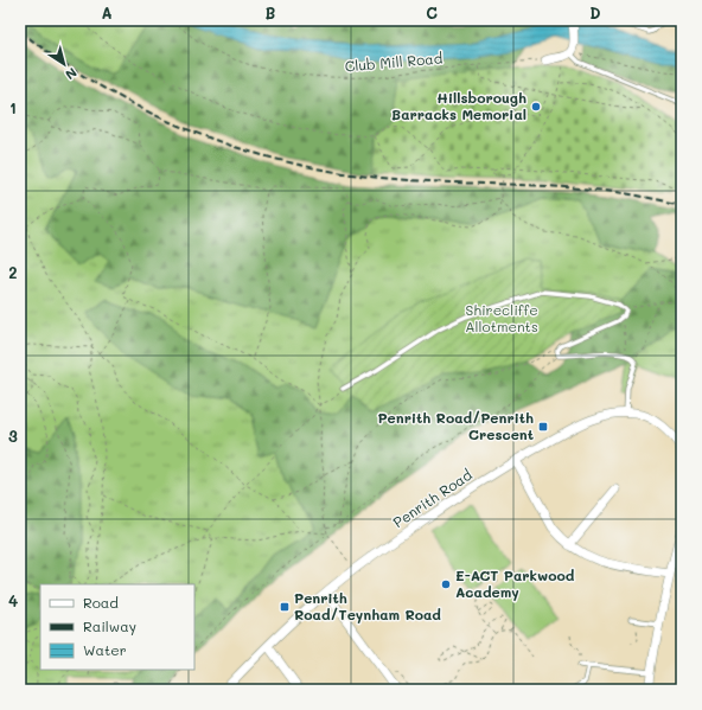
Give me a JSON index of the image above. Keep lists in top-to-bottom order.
{
  "streets": {
    "street": ["Penrith Road"],
    "path": ["Club Mill Road"]
  },
  "parks": ["Shirecliffe Allotments"],
  "places": {
    "other": ["Hillsborough Barracks Memorial", "E-ACT Parkwood Academy"],
    "transit": ["Penrith Road/Penrith Crescent", "Penrith Road/Teynham Road"]
  },
  "legend": ["Road", "Railway", "Water"],
  "north": "bottom right",
  "grid": {
    "columns": [
      "A",
      "B",
      "C",
      "D"
    ],
    "rows": [
      "1",
      "2",
      "3",
      "4"
    ]
  }
}
